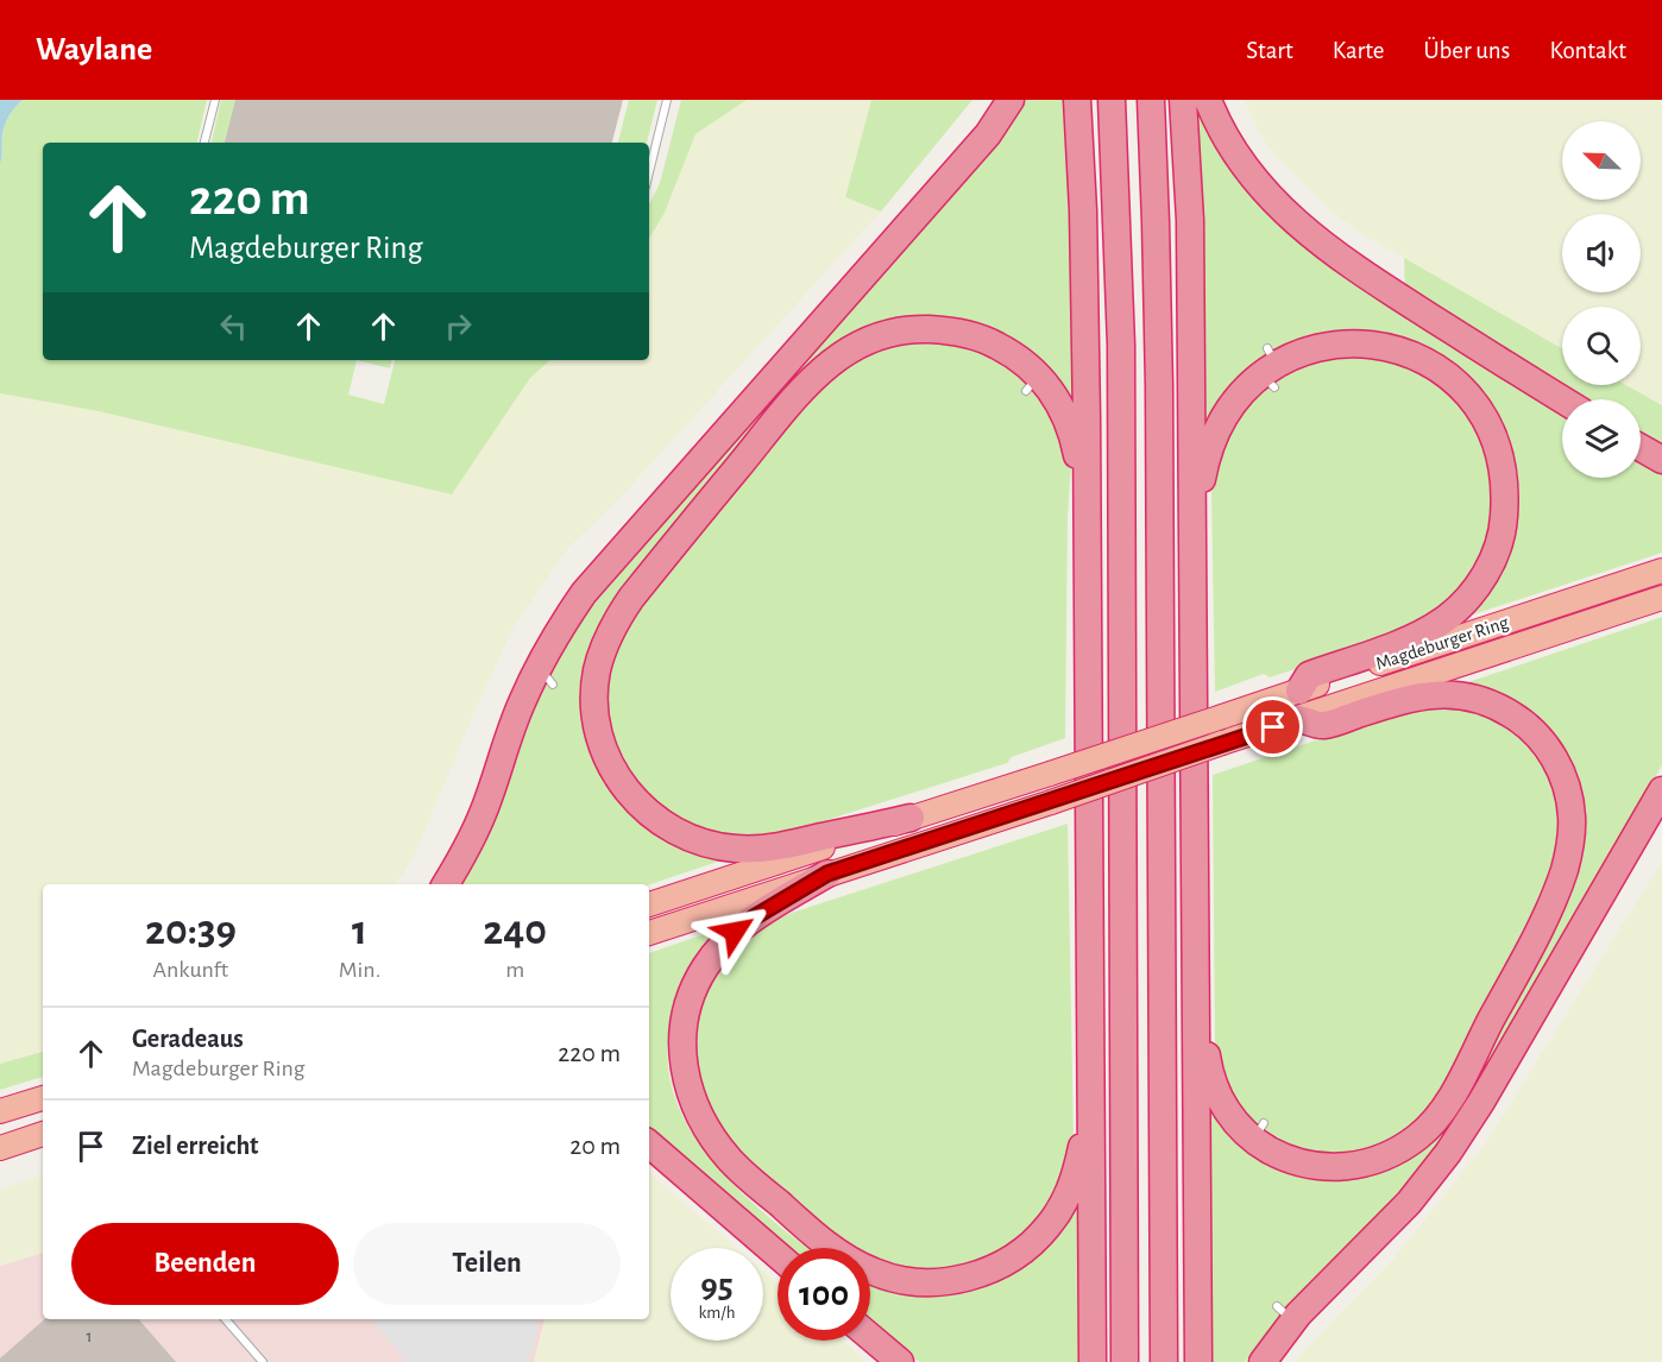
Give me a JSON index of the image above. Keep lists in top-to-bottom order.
{
  "streets": {
    "highway": ["Magdeburger Ring"]
  },
  "house_numbers": ["1"],
  "north": "top left",
  "page": {
    "header": "Waylane",
    "nav": [
      "Start",
      "Karte",
      "Über uns",
      "Kontakt"
    ],
    "turn": ["220 m", "Magdeburger Ring"],
    "eta": [
      "20:39",
      "Ankunft",
      "1",
      "Min.",
      "240",
      "m"
    ],
    "list": [
      {
        "name": "Geradeaus",
        "note": "Magdeburger Ring",
        "value": "220 m"
      },
      {
        "name": "Ziel erreicht",
        "value": "20 m"
      }
    ],
    "buttons": ["Beenden", "Teilen"],
    "speed": "95 km/h",
    "limit": "100"
  }
}
